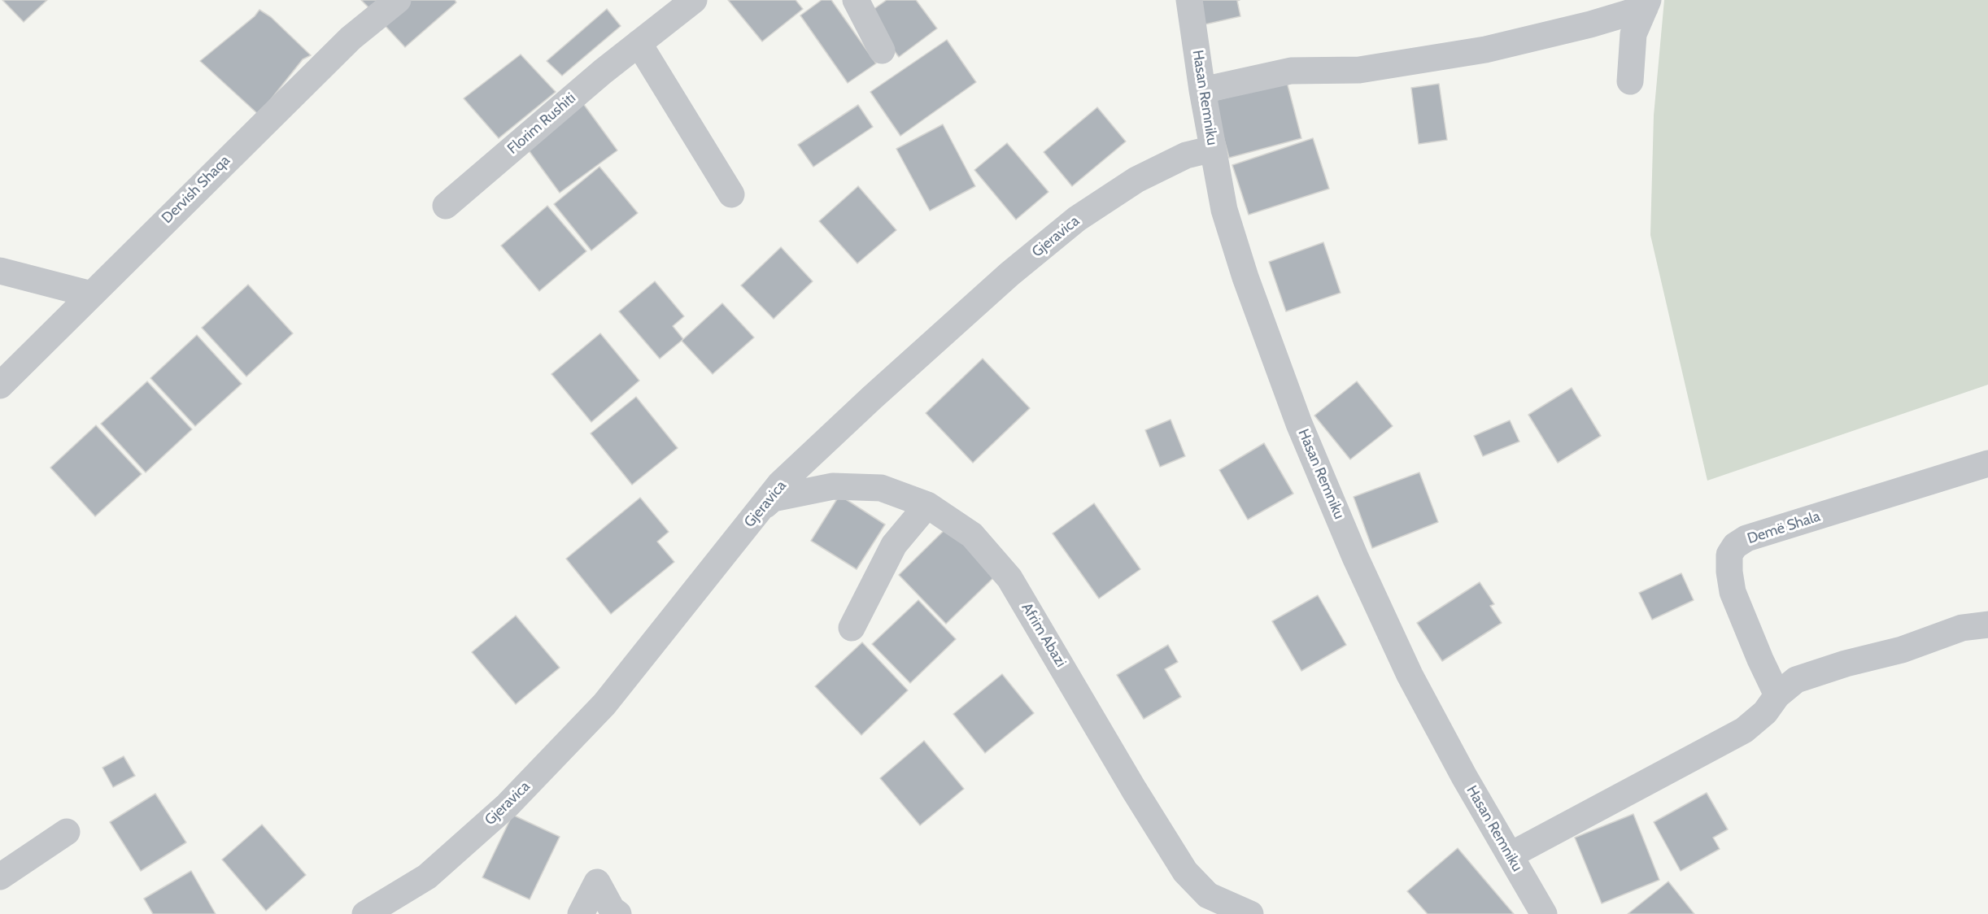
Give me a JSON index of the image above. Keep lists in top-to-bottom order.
{
  "streets": {
    "street": [
      "Hasan Remniku",
      "Florim Rushiti",
      "Dervish Shaqa",
      "Gjeravica",
      "Demë Shala",
      "Afrim Abazi"
    ]
  },
  "crossings": [
    ["Hasan Remniku", "Gjeravica"],
    ["Gjeravica", "Afrim Abazi"]
  ]
}
